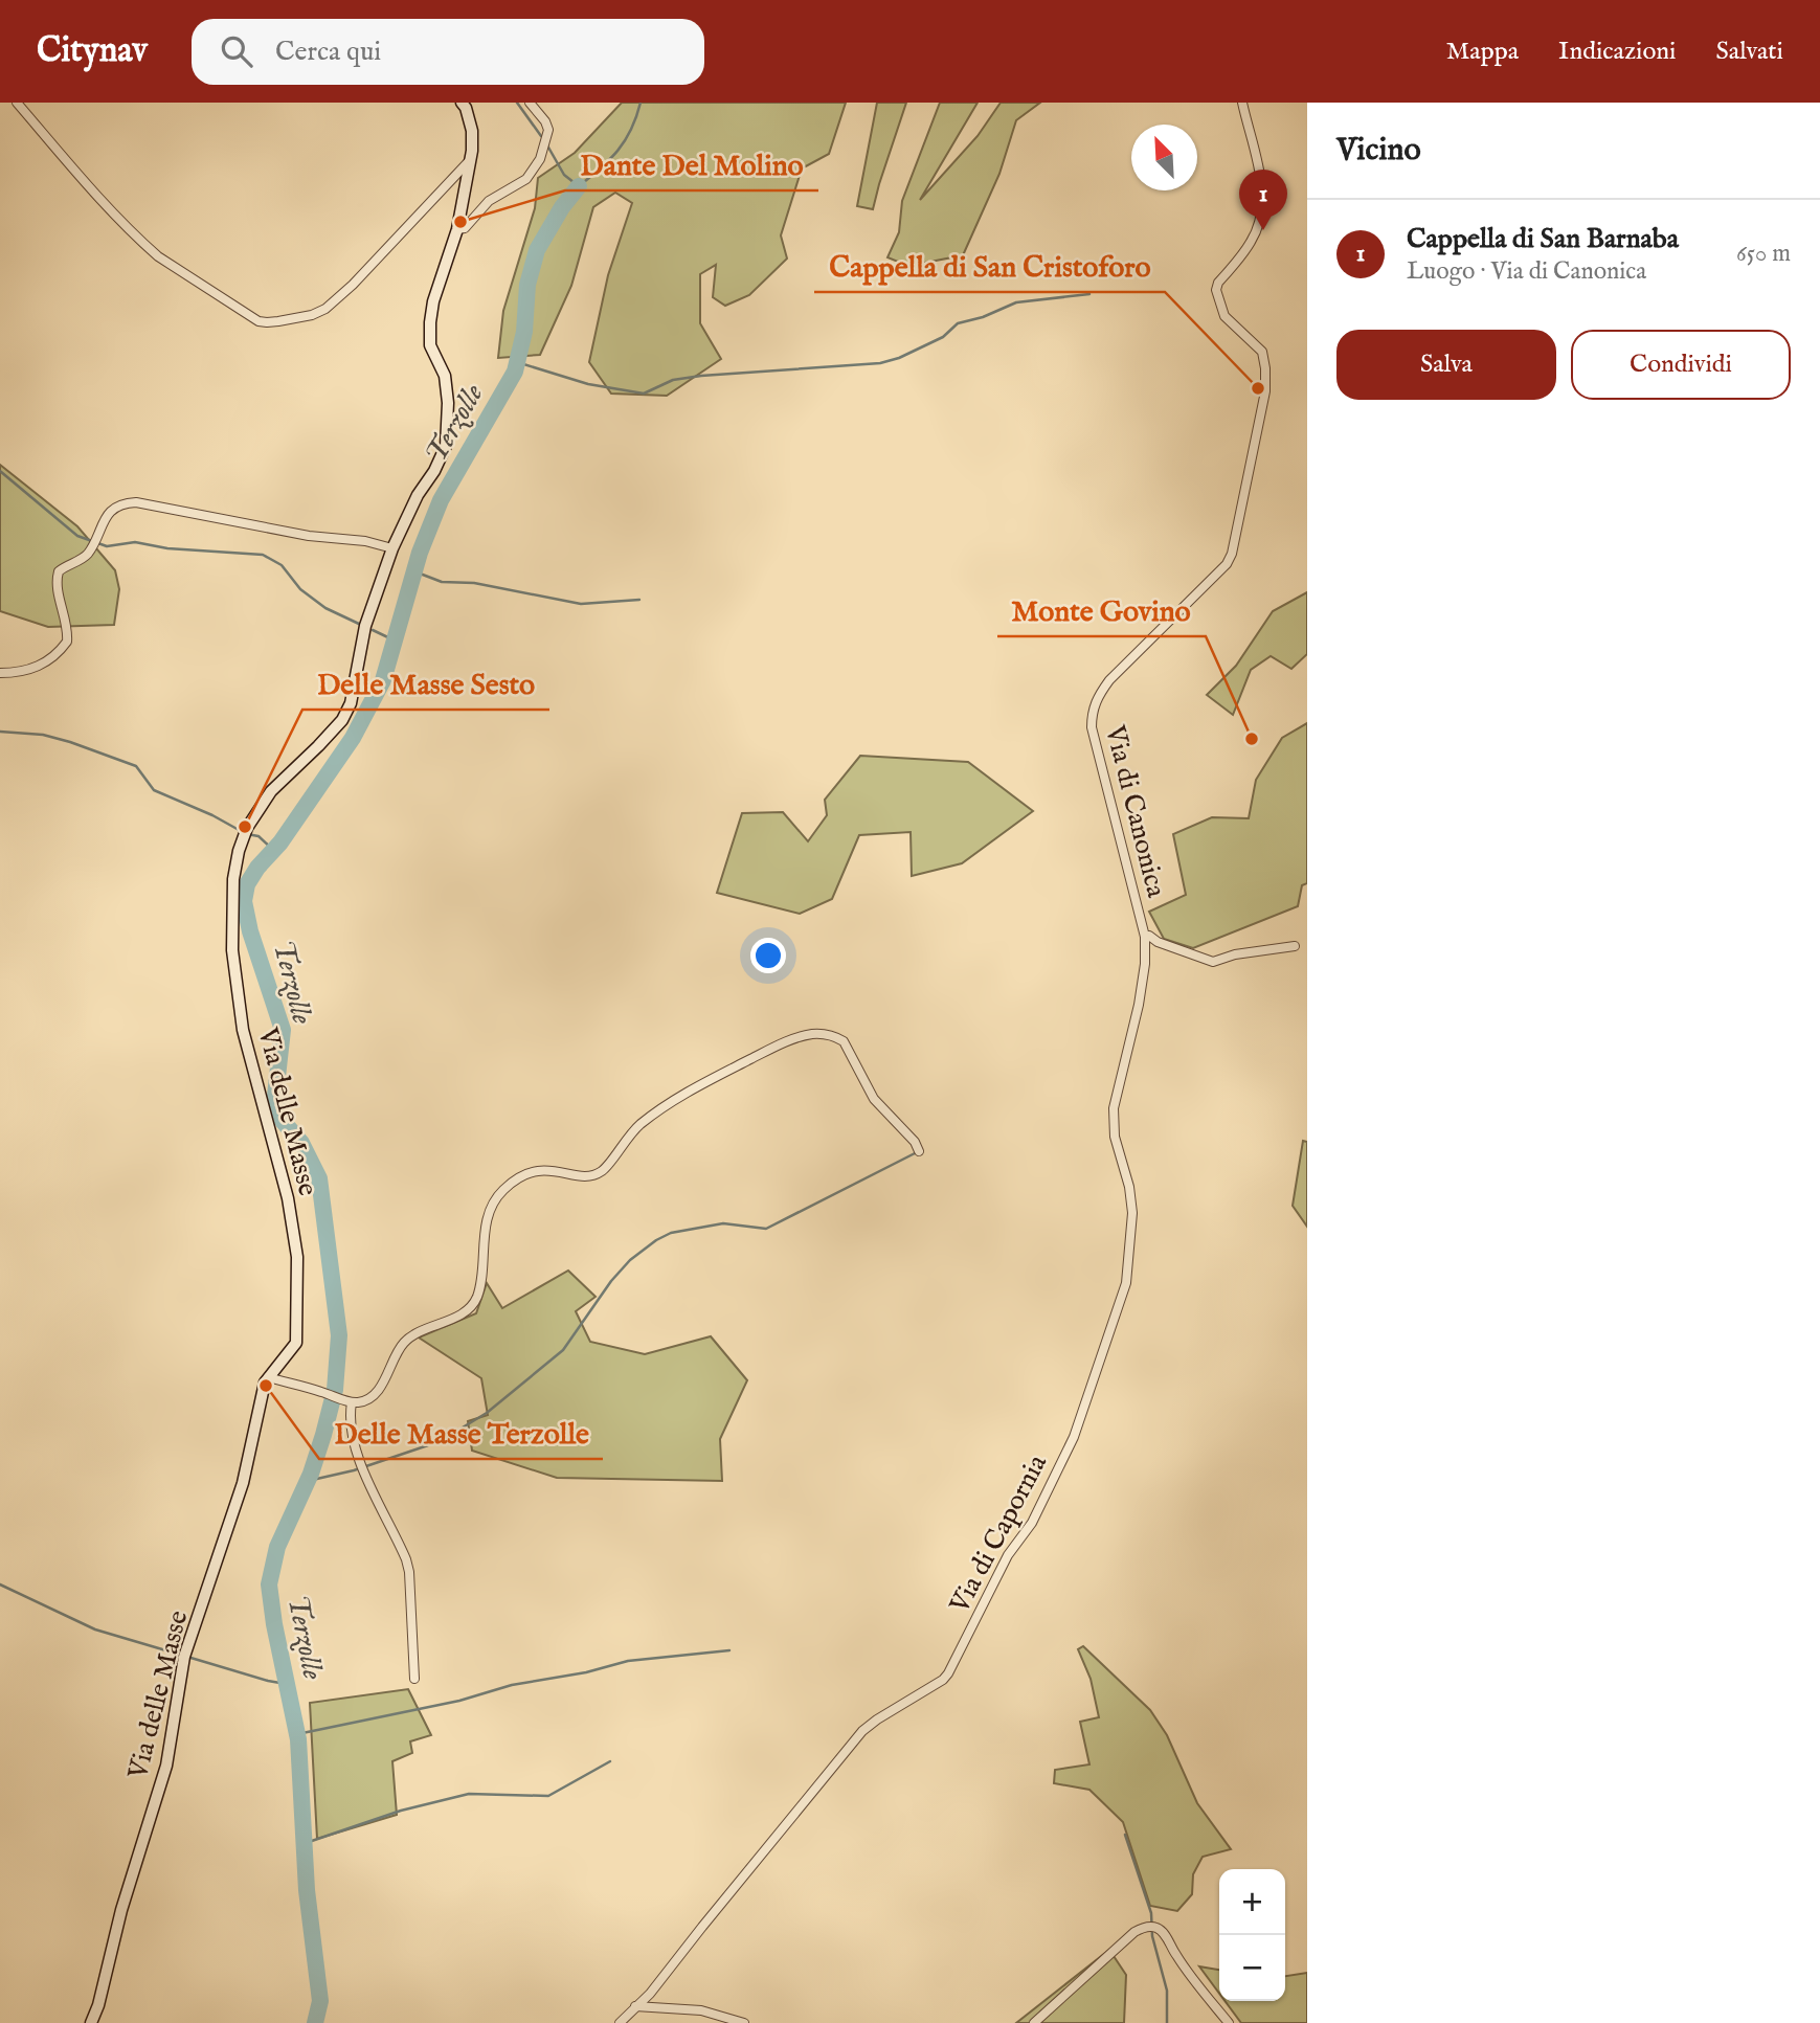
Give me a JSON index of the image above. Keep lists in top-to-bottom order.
{
  "streets": {
    "street": ["Via di Canonica", "Via delle Masse", "Via di Capornia"]
  },
  "crossings": [
    ["Via di Canonica", "Via di Capornia"]
  ],
  "water": ["Terzolle"],
  "places": [
    "Dante Del Molino",
    "Cappella di San Cristoforo",
    "Monte Govino",
    "Delle Masse Sesto",
    "Delle Masse Terzolle"
  ],
  "north": "top left",
  "page": {
    "header": "Citynav",
    "search": "Cerca qui",
    "nav": ["Mappa", "Indicazioni", "Salvati"],
    "heading": "Vicino",
    "pins": "1",
    "list": [
      {
        "mark": "1",
        "name": "Cappella di San Barnaba",
        "note": "Luogo · Via di Canonica",
        "value": "650 m"
      }
    ],
    "buttons": ["Salva", "Condividi"],
    "map_buttons": ["+", "−"]
  }
}
